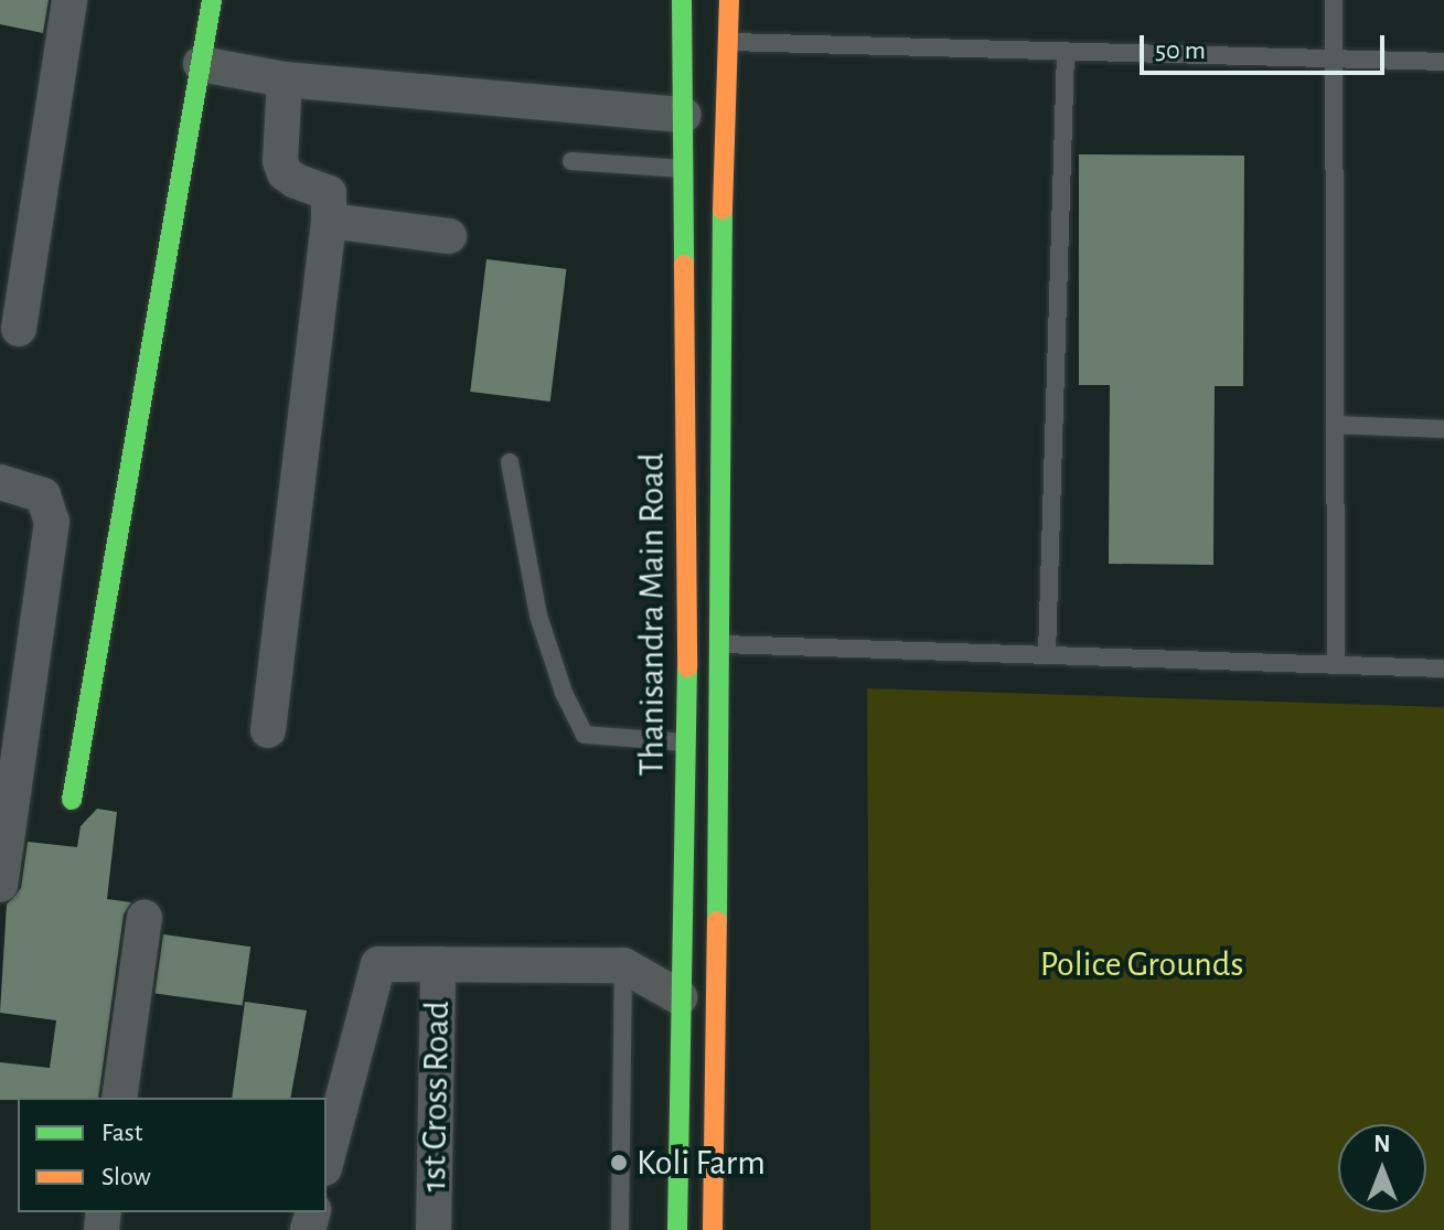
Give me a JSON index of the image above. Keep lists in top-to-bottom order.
{
  "streets": {
    "main road": ["Thanisandra Main Road"],
    "street": ["1st Cross Road"]
  },
  "parks": ["Police Grounds"],
  "places": ["Koli Farm"],
  "legend": ["Fast", "Slow"],
  "scale_bar": "50 m",
  "north": "top"
}
